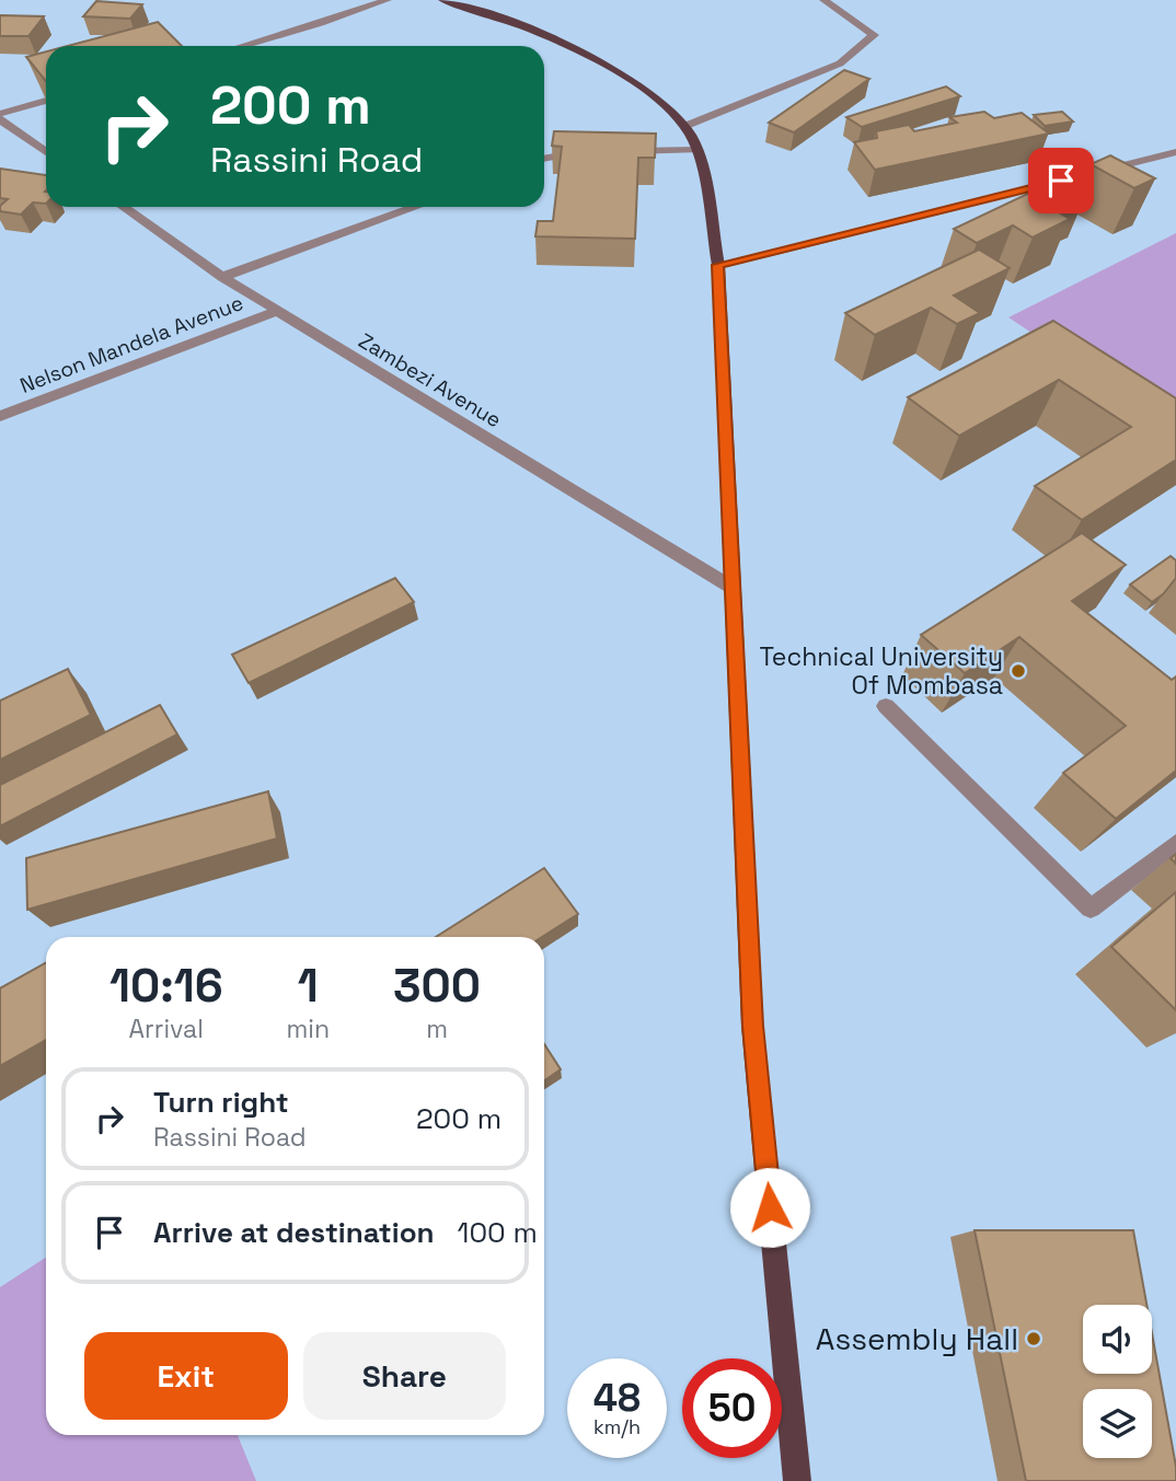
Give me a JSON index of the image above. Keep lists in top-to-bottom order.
{
  "streets": {
    "street": ["Nelson Mandela Avenue", "Zambezi Avenue"]
  },
  "crossings": [
    ["Nelson Mandela Avenue", "Zambezi Avenue"]
  ],
  "places": ["Technical University Of Mombasa", "Assembly Hall"],
  "page": {
    "turn": ["200 m", "Rassini Road"],
    "eta": [
      "10:16",
      "Arrival",
      "1",
      "min",
      "300",
      "m"
    ],
    "list": [
      {
        "name": "Turn right",
        "note": "Rassini Road",
        "value": "200 m"
      },
      {
        "name": "Arrive at destination",
        "value": "100 m"
      }
    ],
    "buttons": ["Exit", "Share"],
    "speed": "48 km/h",
    "limit": "50"
  }
}
